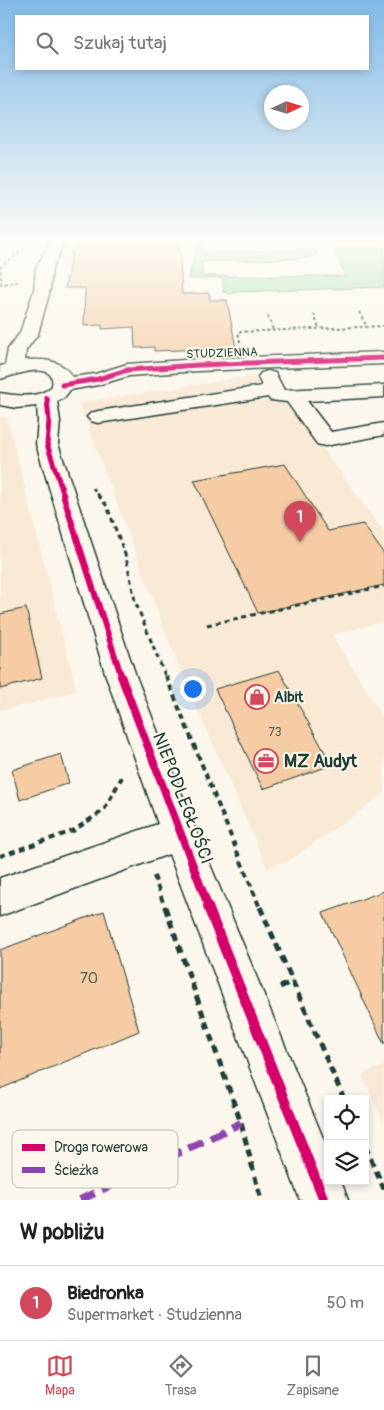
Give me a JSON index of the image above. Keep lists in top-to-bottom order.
{
  "streets": {
    "street": ["STUDZIENNA", "NIEPODLEGŁOŚCI"]
  },
  "crossings": [
    ["STUDZIENNA", "NIEPODLEGŁOŚCI"]
  ],
  "places": {
    "shop": ["Albit"],
    "office": ["MZ Audyt"]
  },
  "house_numbers": ["73", "70"],
  "legend": ["Droga rowerowa", "Ścieżka"],
  "north": "right",
  "page": {
    "search": "Szukaj tutaj",
    "pins": "1",
    "heading": "W pobliżu",
    "list": [
      {
        "mark": "1",
        "name": "Biedronka",
        "note": "Supermarket · Studzienna",
        "value": "50 m"
      }
    ],
    "nav": ["Mapa", "Trasa", "Zapisane"]
  }
}
